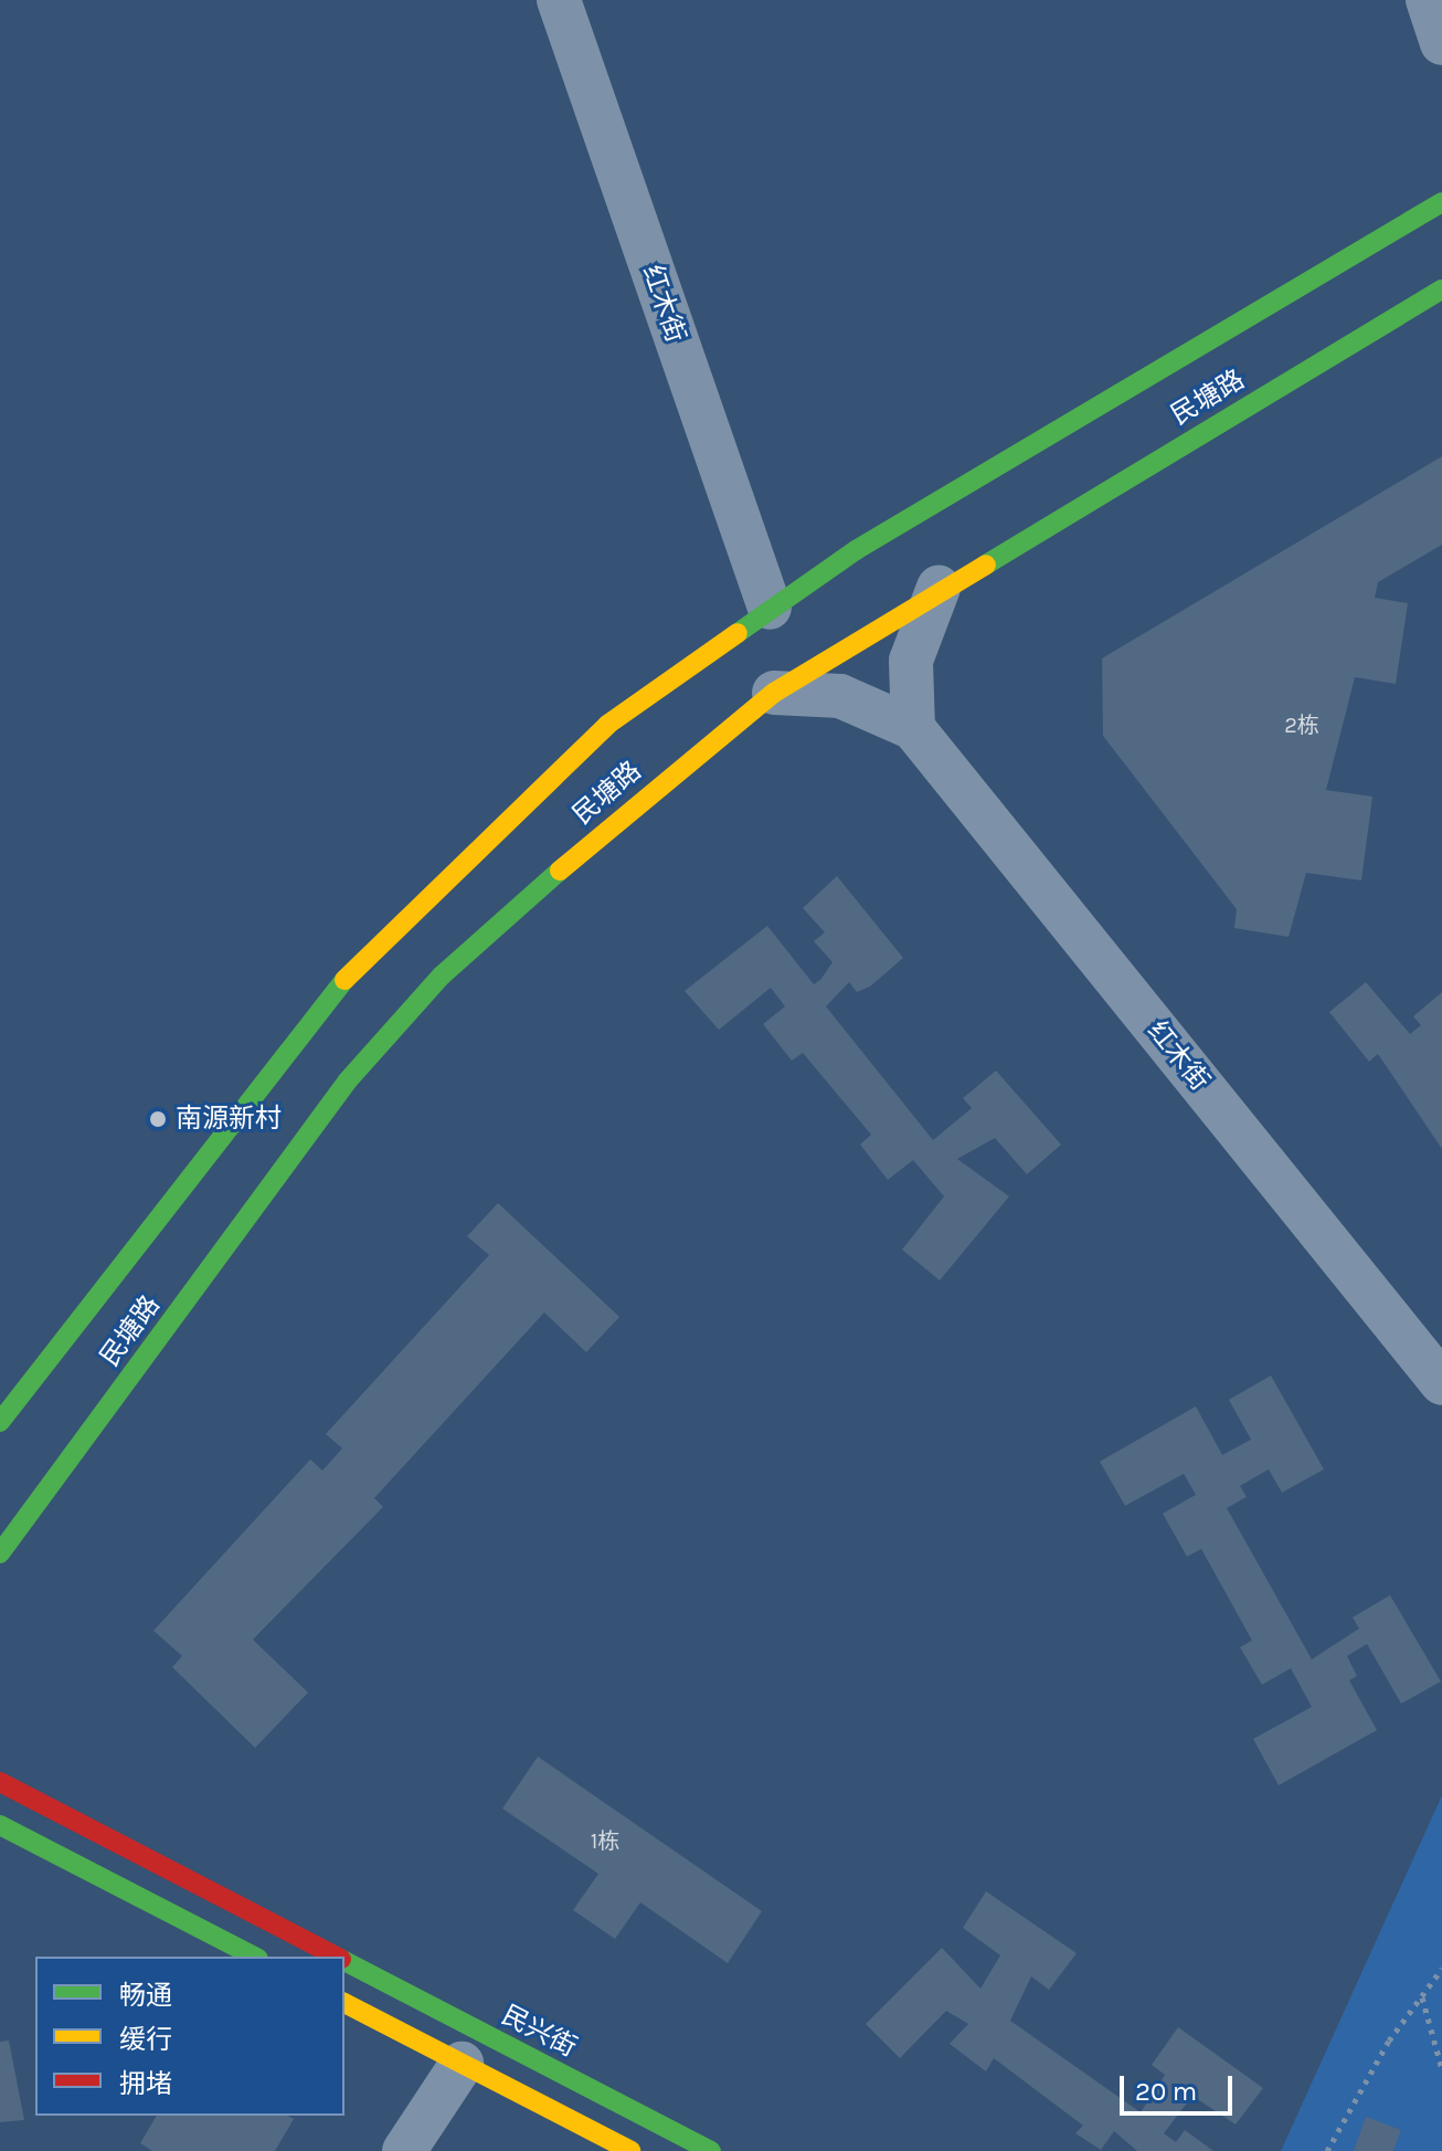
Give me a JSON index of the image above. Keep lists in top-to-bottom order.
{
  "streets": {
    "main road": ["民塘路", "民兴街"],
    "street": ["红木街"]
  },
  "crossings": [
    ["红木街", "民塘路"]
  ],
  "places": ["南源新村"],
  "house_numbers": ["2栋", "1栋"],
  "legend": ["畅通", "缓行", "拥堵"],
  "scale_bar": "20 m"
}
